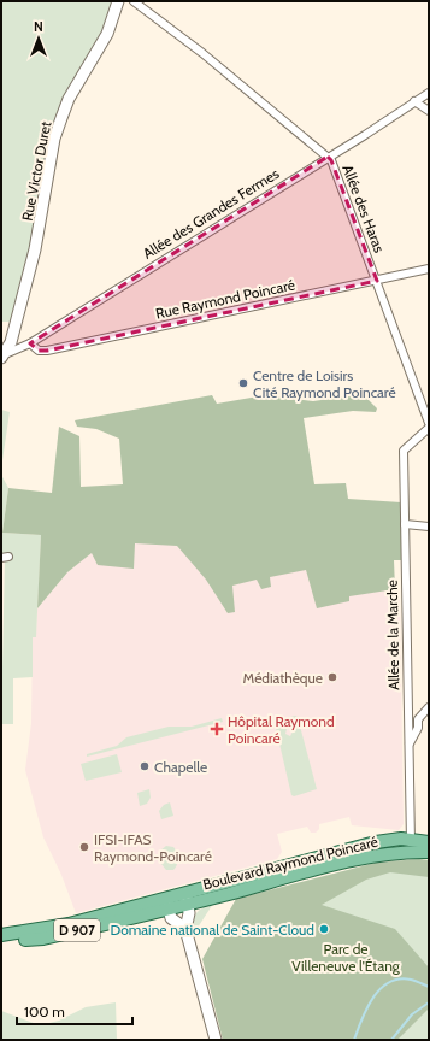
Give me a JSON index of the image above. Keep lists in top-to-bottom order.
{
  "streets": {
    "main road": ["Boulevard Raymond Poincaré", "D 907"],
    "street": [
      "Rue Victor Duret",
      "Allée des Haras",
      "Allée des Grandes Fermes",
      "Rue Raymond Poincaré",
      "Allée de la Marche"
    ]
  },
  "crossings": [
    ["Rue Victor Duret", "Allée des Grandes Fermes"],
    ["Allée des Haras", "Allée des Grandes Fermes"],
    ["Allée des Haras", "Rue Raymond Poincaré"],
    ["Allée des Grandes Fermes", "Rue Raymond Poincaré"],
    ["Allée de la Marche", "Boulevard Raymond Poincaré"],
    ["Boulevard Raymond Poincaré", "D 907"]
  ],
  "parks": ["Parc de Villeneuve l'Étang"],
  "places": {
    "other": [
      "Centre de Loisirs Cité Raymond Poincaré",
      "Médiathèque",
      "Chapelle",
      "IFSI-IFAS Raymond-Poincaré",
      "Domaine national de Saint-Cloud"
    ],
    "health": ["Hôpital Raymond Poincaré"]
  },
  "scale_bar": "100 m",
  "north": "top"
}
